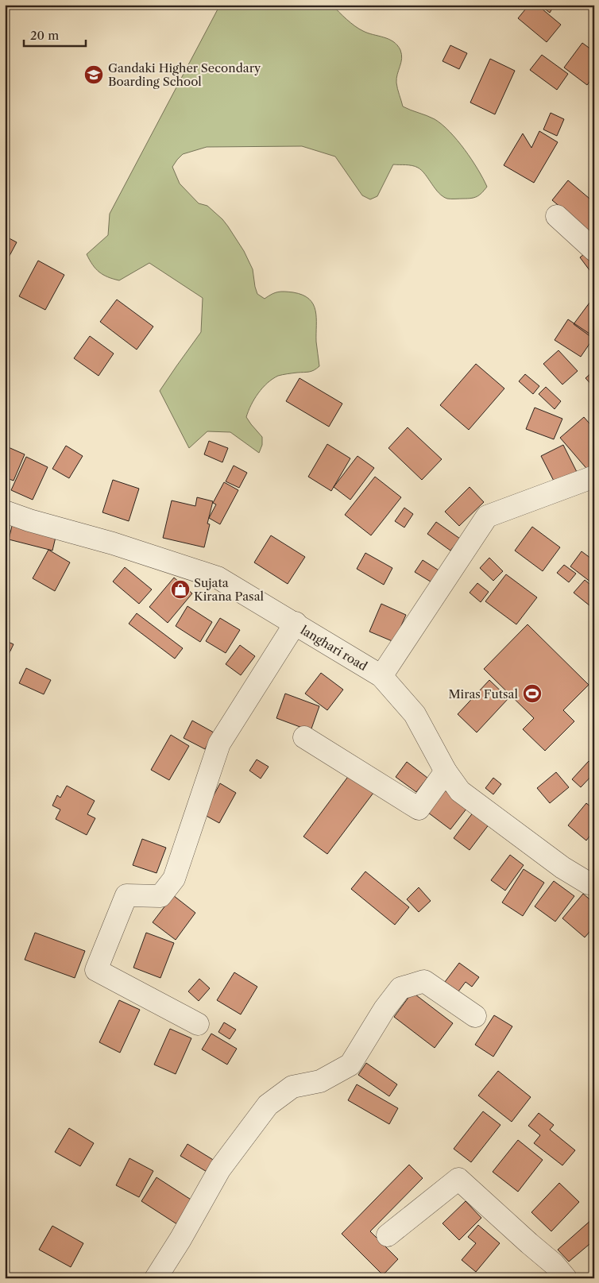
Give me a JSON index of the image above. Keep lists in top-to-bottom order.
{
  "streets": {
    "street": ["langhari road"]
  },
  "places": {
    "school or university": ["Gandaki Higher Secondary Boarding School"],
    "shop": ["Sujata Kirana Pasal"],
    "sports": ["Miras Futsal"]
  },
  "scale_bar": "20 m"
}
